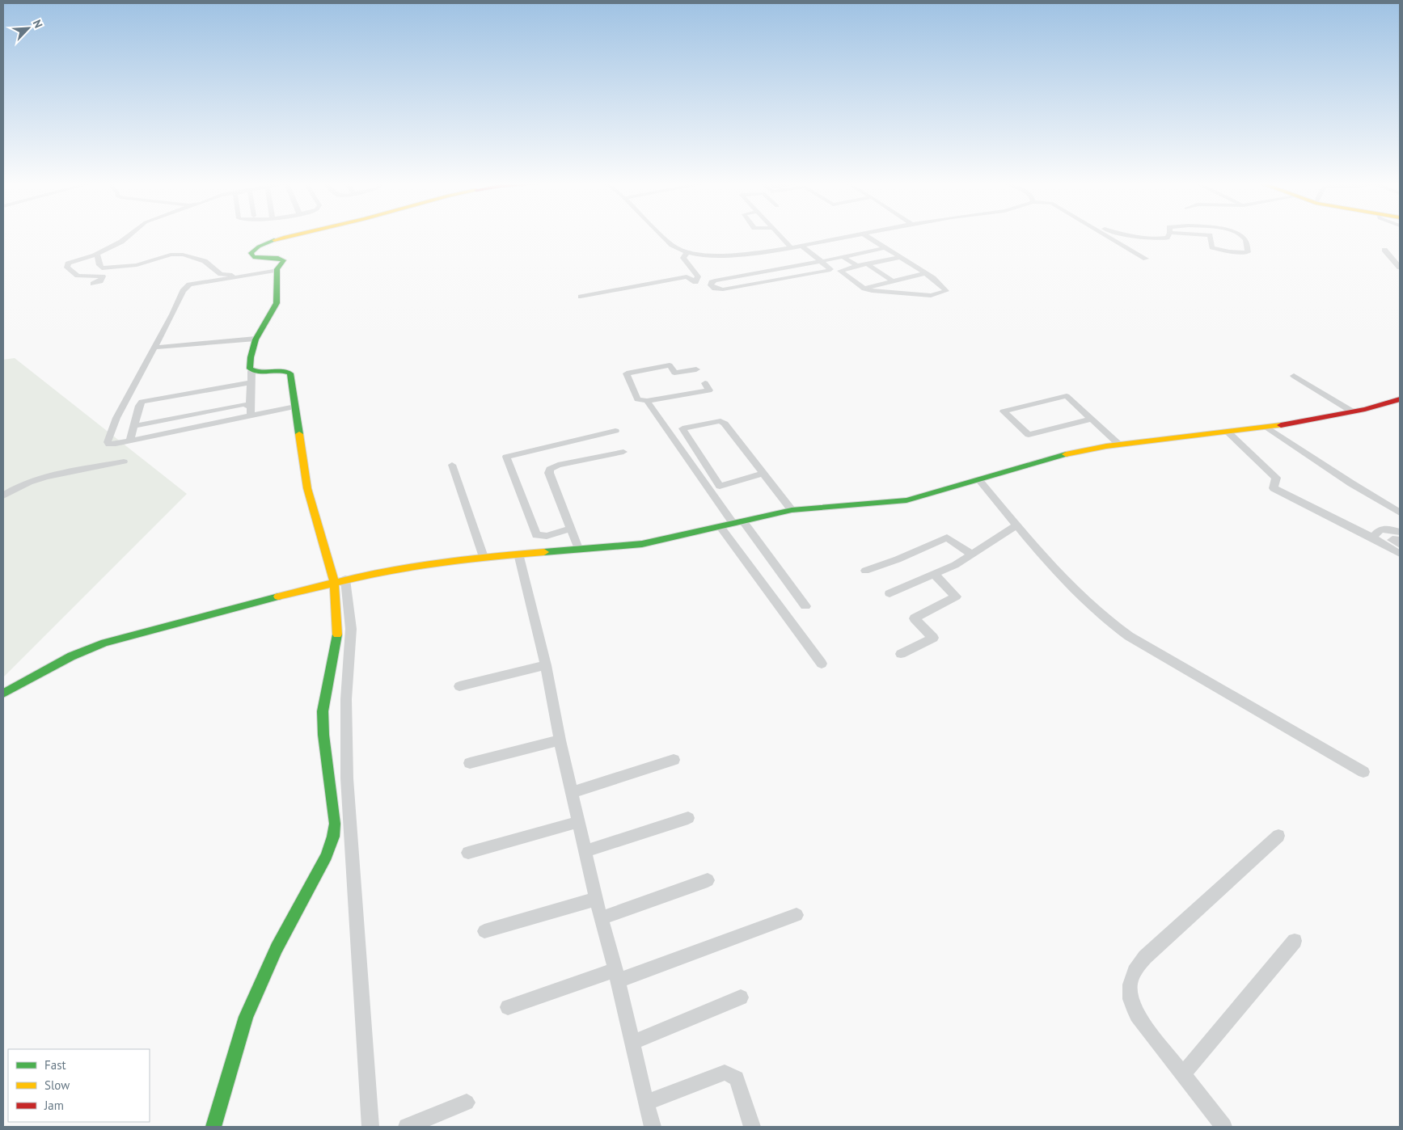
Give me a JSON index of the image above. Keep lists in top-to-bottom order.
{
  "legend": ["Fast", "Slow", "Jam"],
  "north": "top right"
}
